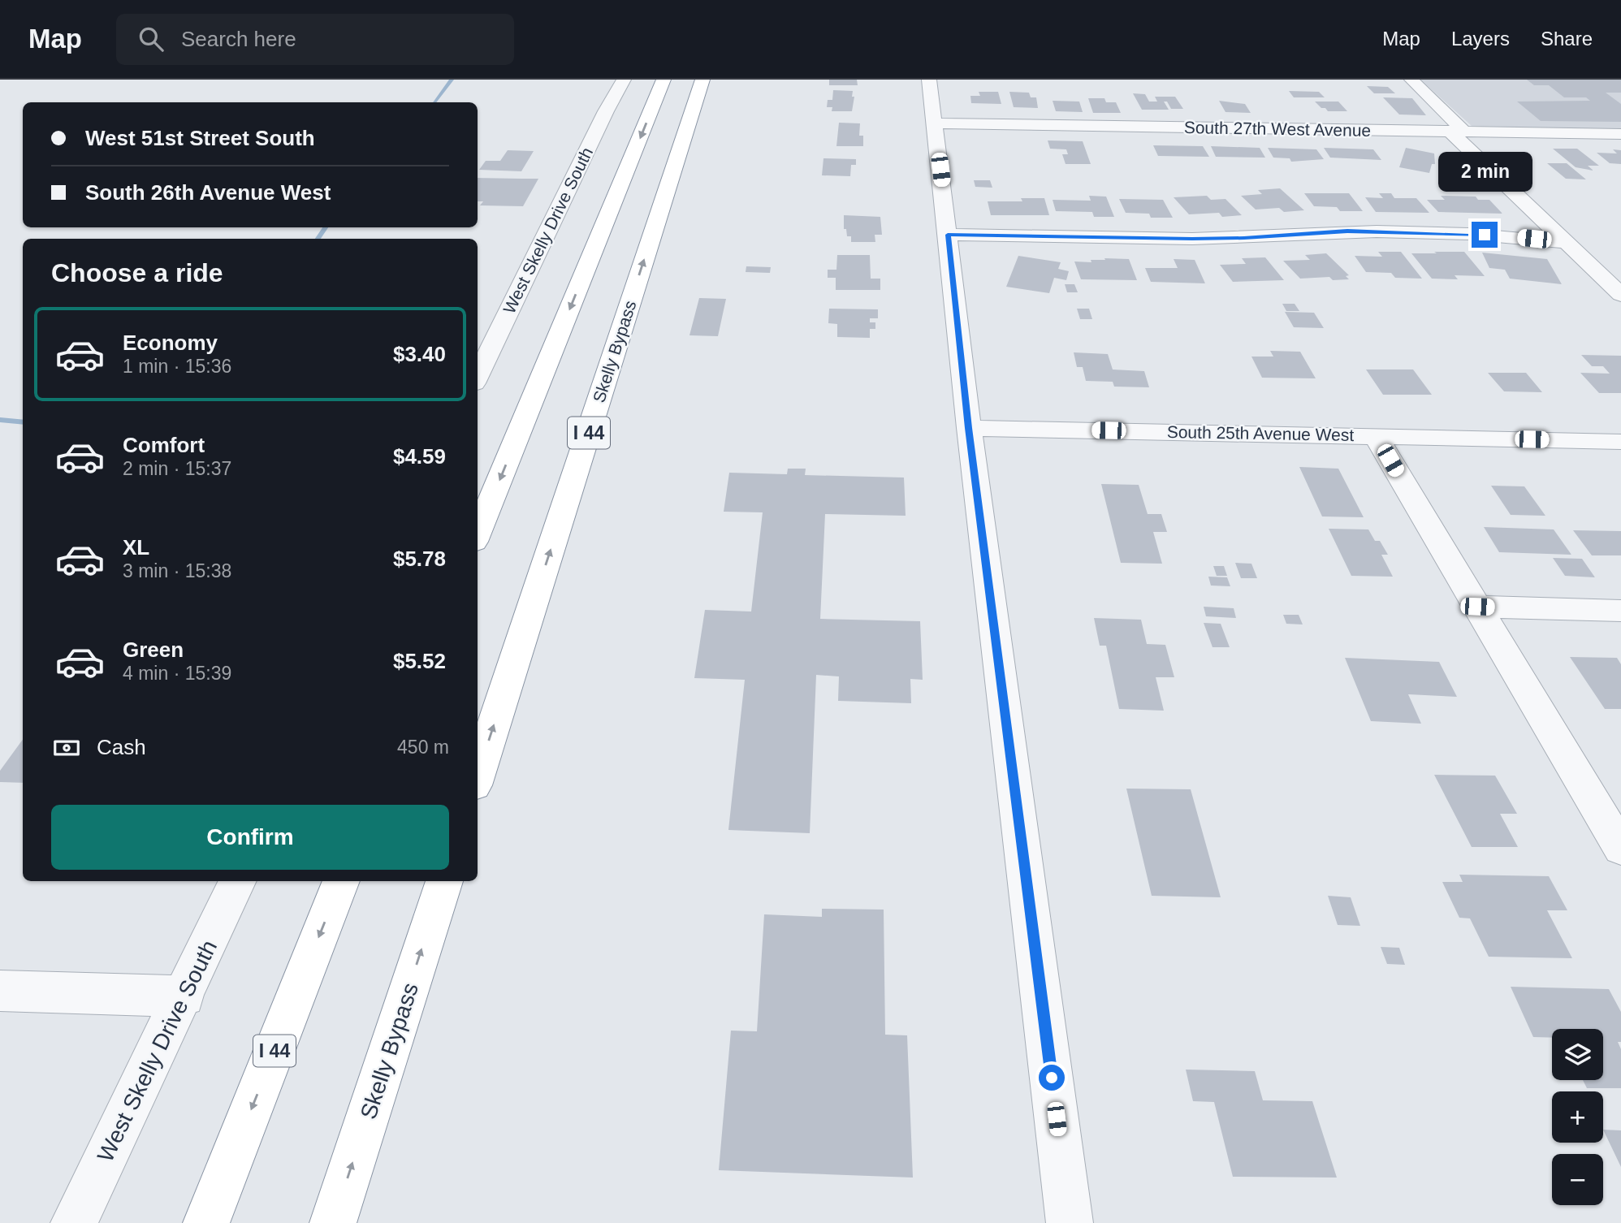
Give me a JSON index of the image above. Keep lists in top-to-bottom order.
{
  "streets": {
    "highway": ["Skelly Bypass", "I 44"],
    "street": ["South 27th West Avenue", "West Skelly Drive South", "South 25th Avenue West"]
  },
  "page": {
    "header": "Map",
    "search": "Search here",
    "nav": ["Map", "Layers", "Share"],
    "banner": ["West 51st Street South", "South 26th Avenue West"],
    "bubble": "2 min",
    "heading": "Choose a ride",
    "list": [
      {
        "name": "Economy",
        "note": "1 min · 15:36",
        "value": "$3.40"
      },
      {
        "name": "Comfort",
        "note": "2 min · 15:37",
        "value": "$4.59"
      },
      {
        "name": "XL",
        "note": "3 min · 15:38",
        "value": "$5.78"
      },
      {
        "name": "Green",
        "note": "4 min · 15:39",
        "value": "$5.52"
      }
    ],
    "pay": ["Cash", "450 m"],
    "buttons": "Confirm",
    "map_buttons": ["+", "−"]
  }
}
